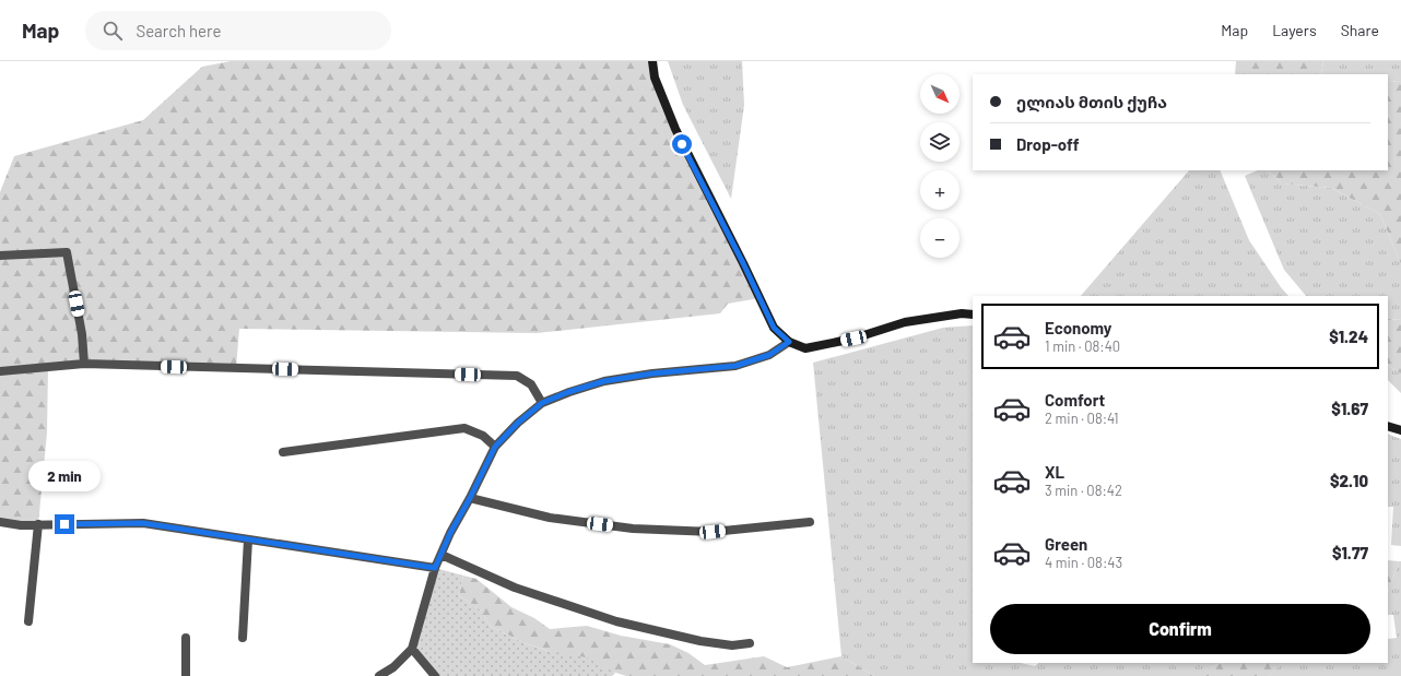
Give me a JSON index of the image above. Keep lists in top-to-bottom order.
{
  "north": "bottom right",
  "page": {
    "header": "Map",
    "search": "Search here",
    "nav": ["Map", "Layers", "Share"],
    "map_buttons": ["+", "−"],
    "banner": ["ელიას მთის ქუჩა", "Drop-off"],
    "list": [
      {
        "name": "Economy",
        "note": "1 min · 08:40",
        "value": "$1.24"
      },
      {
        "name": "Comfort",
        "note": "2 min · 08:41",
        "value": "$1.67"
      },
      {
        "name": "XL",
        "note": "3 min · 08:42",
        "value": "$2.10"
      },
      {
        "name": "Green",
        "note": "4 min · 08:43",
        "value": "$1.77"
      }
    ],
    "bubble": "2 min",
    "buttons": "Confirm"
  }
}
